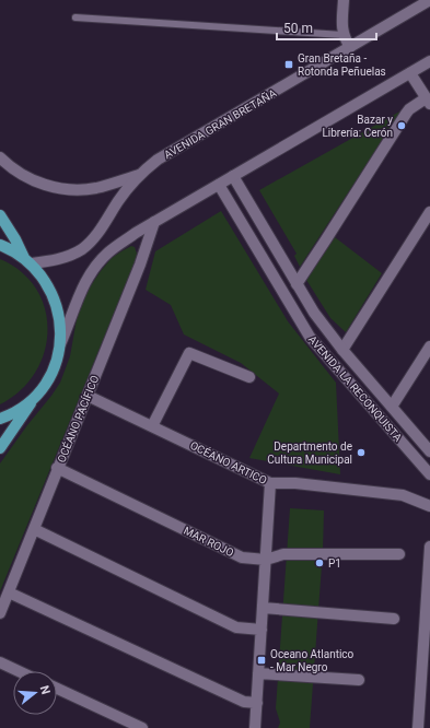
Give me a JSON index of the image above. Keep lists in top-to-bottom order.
{
  "streets": {
    "street": [
      "AVENIDA GRAN BRETAÑA",
      "AVENIDA LA RECONQUISTA",
      "OCÉANO PACÍFICO",
      "OCÉANO ARTICO",
      "MAR ROJO"
    ]
  },
  "crossings": [
    ["OCÉANO PACÍFICO", "OCÉANO ARTICO"],
    ["OCÉANO PACÍFICO", "MAR ROJO"]
  ],
  "places": {
    "transit": ["Gran Bretaña - Rotonda Peñuelas", "Oceano Atlantico - Mar Negro"],
    "other": ["Bazar y Librería: Cerón", "Departmento de Cultura Municipal", "P1"]
  },
  "scale_bar": "50 m",
  "north": "right"
}
